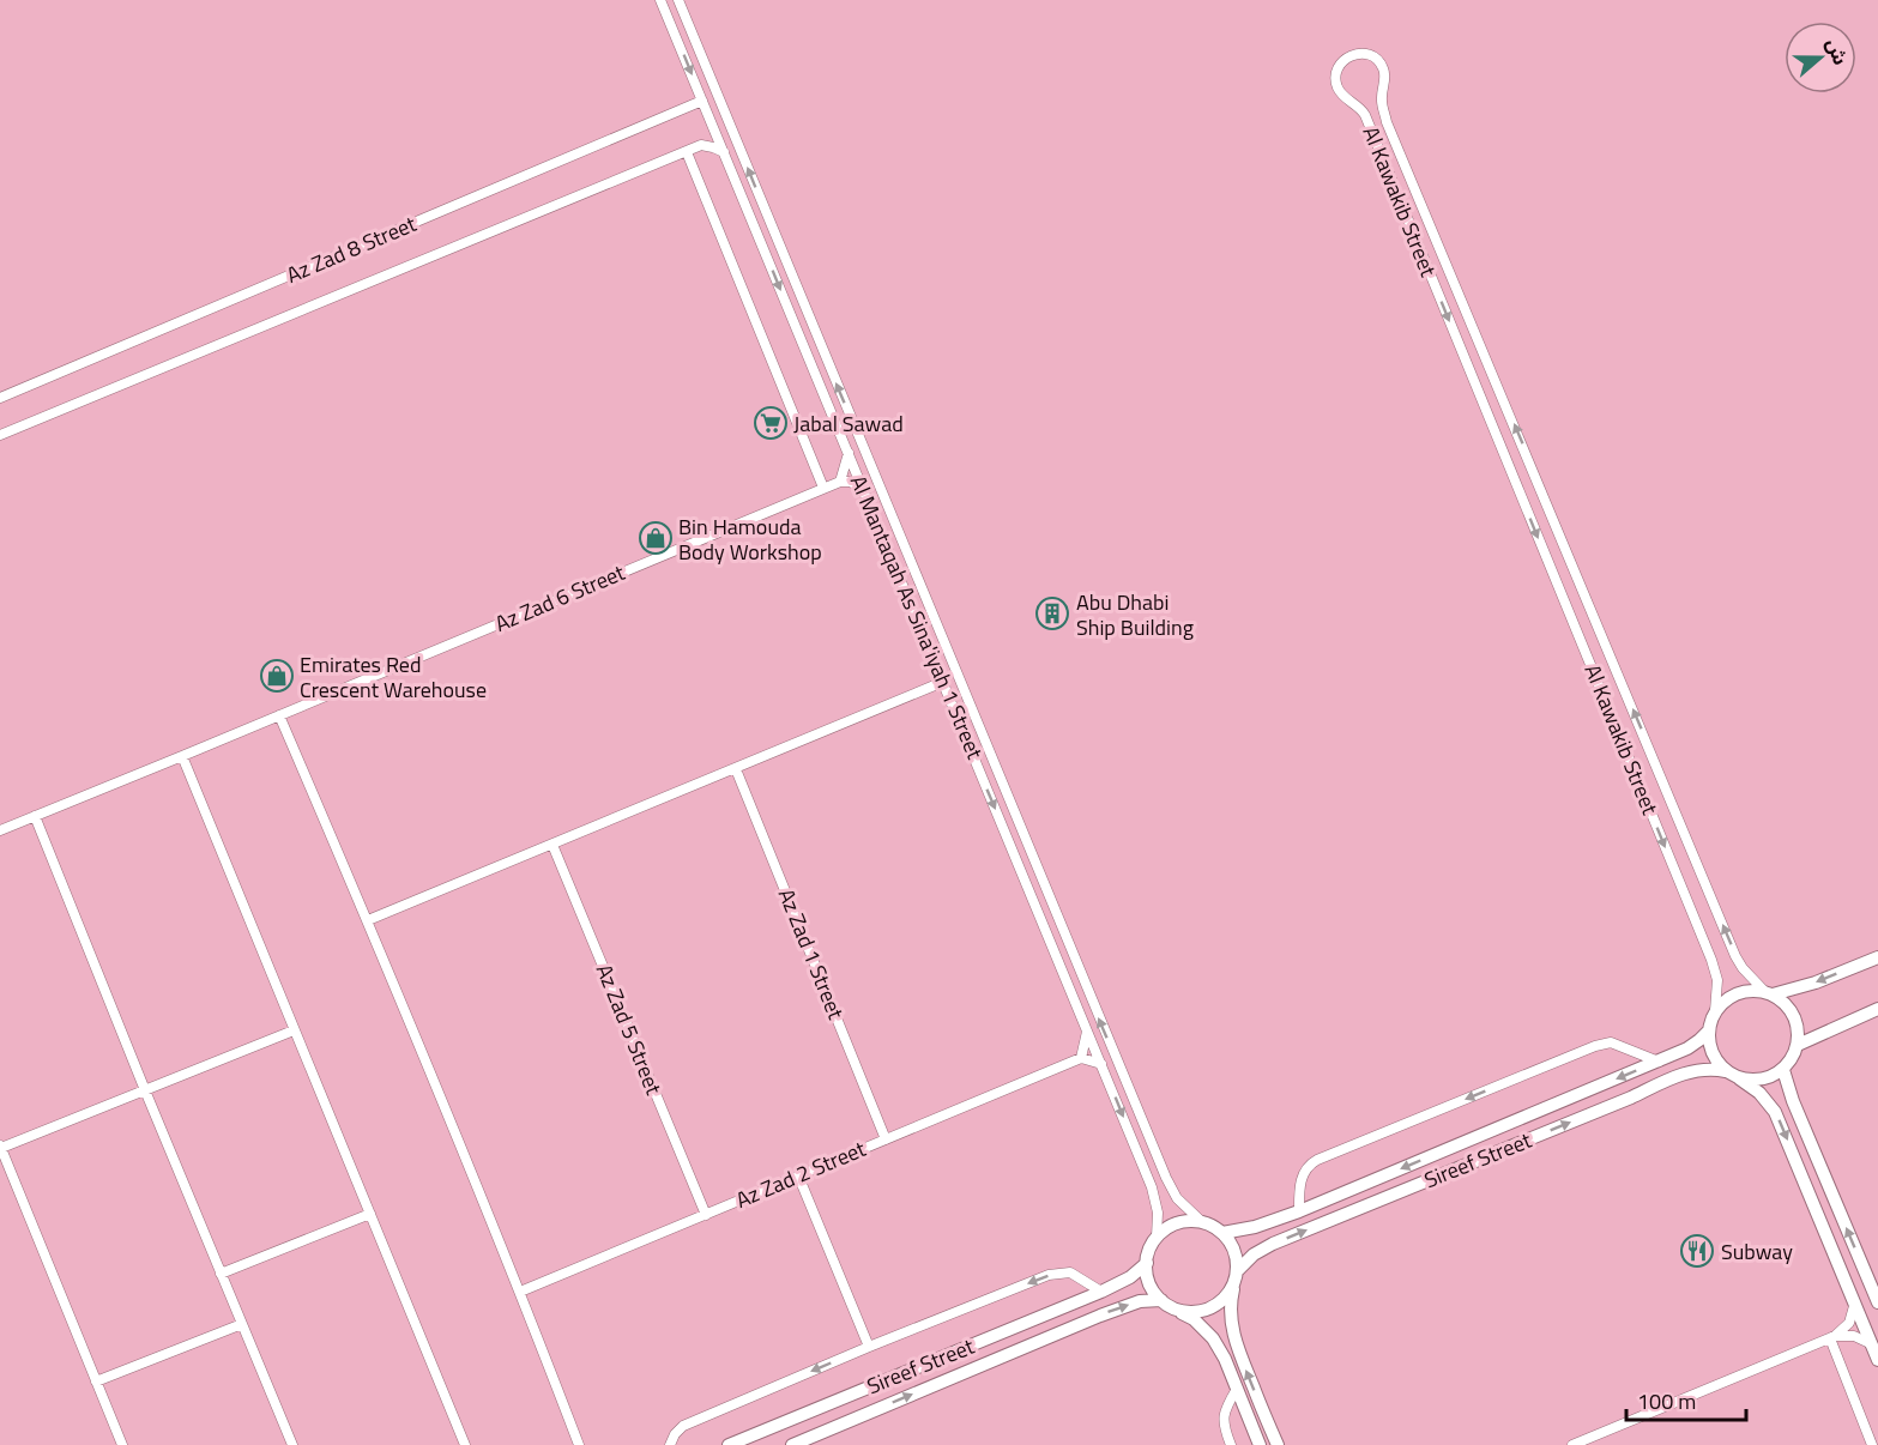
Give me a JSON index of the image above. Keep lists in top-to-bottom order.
{
  "streets": {
    "main road": ["Sireef Street"],
    "street": [
      "Al Kawakib Street",
      "Az Zad 8 Street",
      "Az Zad 6 Street",
      "Al Mantaqah As Sina'iyah 1 Street",
      "Az Zad 1 Street",
      "Az Zad 5 Street",
      "Az Zad 2 Street"
    ]
  },
  "crossings": [
    ["Al Kawakib Street", "Sireef Street"],
    ["Az Zad 8 Street", "Al Mantaqah As Sina'iyah 1 Street"],
    ["Al Mantaqah As Sina'iyah 1 Street", "Sireef Street"],
    ["Az Zad 1 Street", "Az Zad 2 Street"],
    ["Az Zad 5 Street", "Az Zad 2 Street"]
  ],
  "places": {
    "supermarket": ["Jabal Sawad"],
    "shop": ["Bin Hamouda Body Workshop", "Emirates Red Crescent Warehouse"],
    "building": ["Abu Dhabi Ship Building"],
    "restaurant": ["Subway"]
  },
  "scale_bar": "100 m",
  "north": "right"
}
